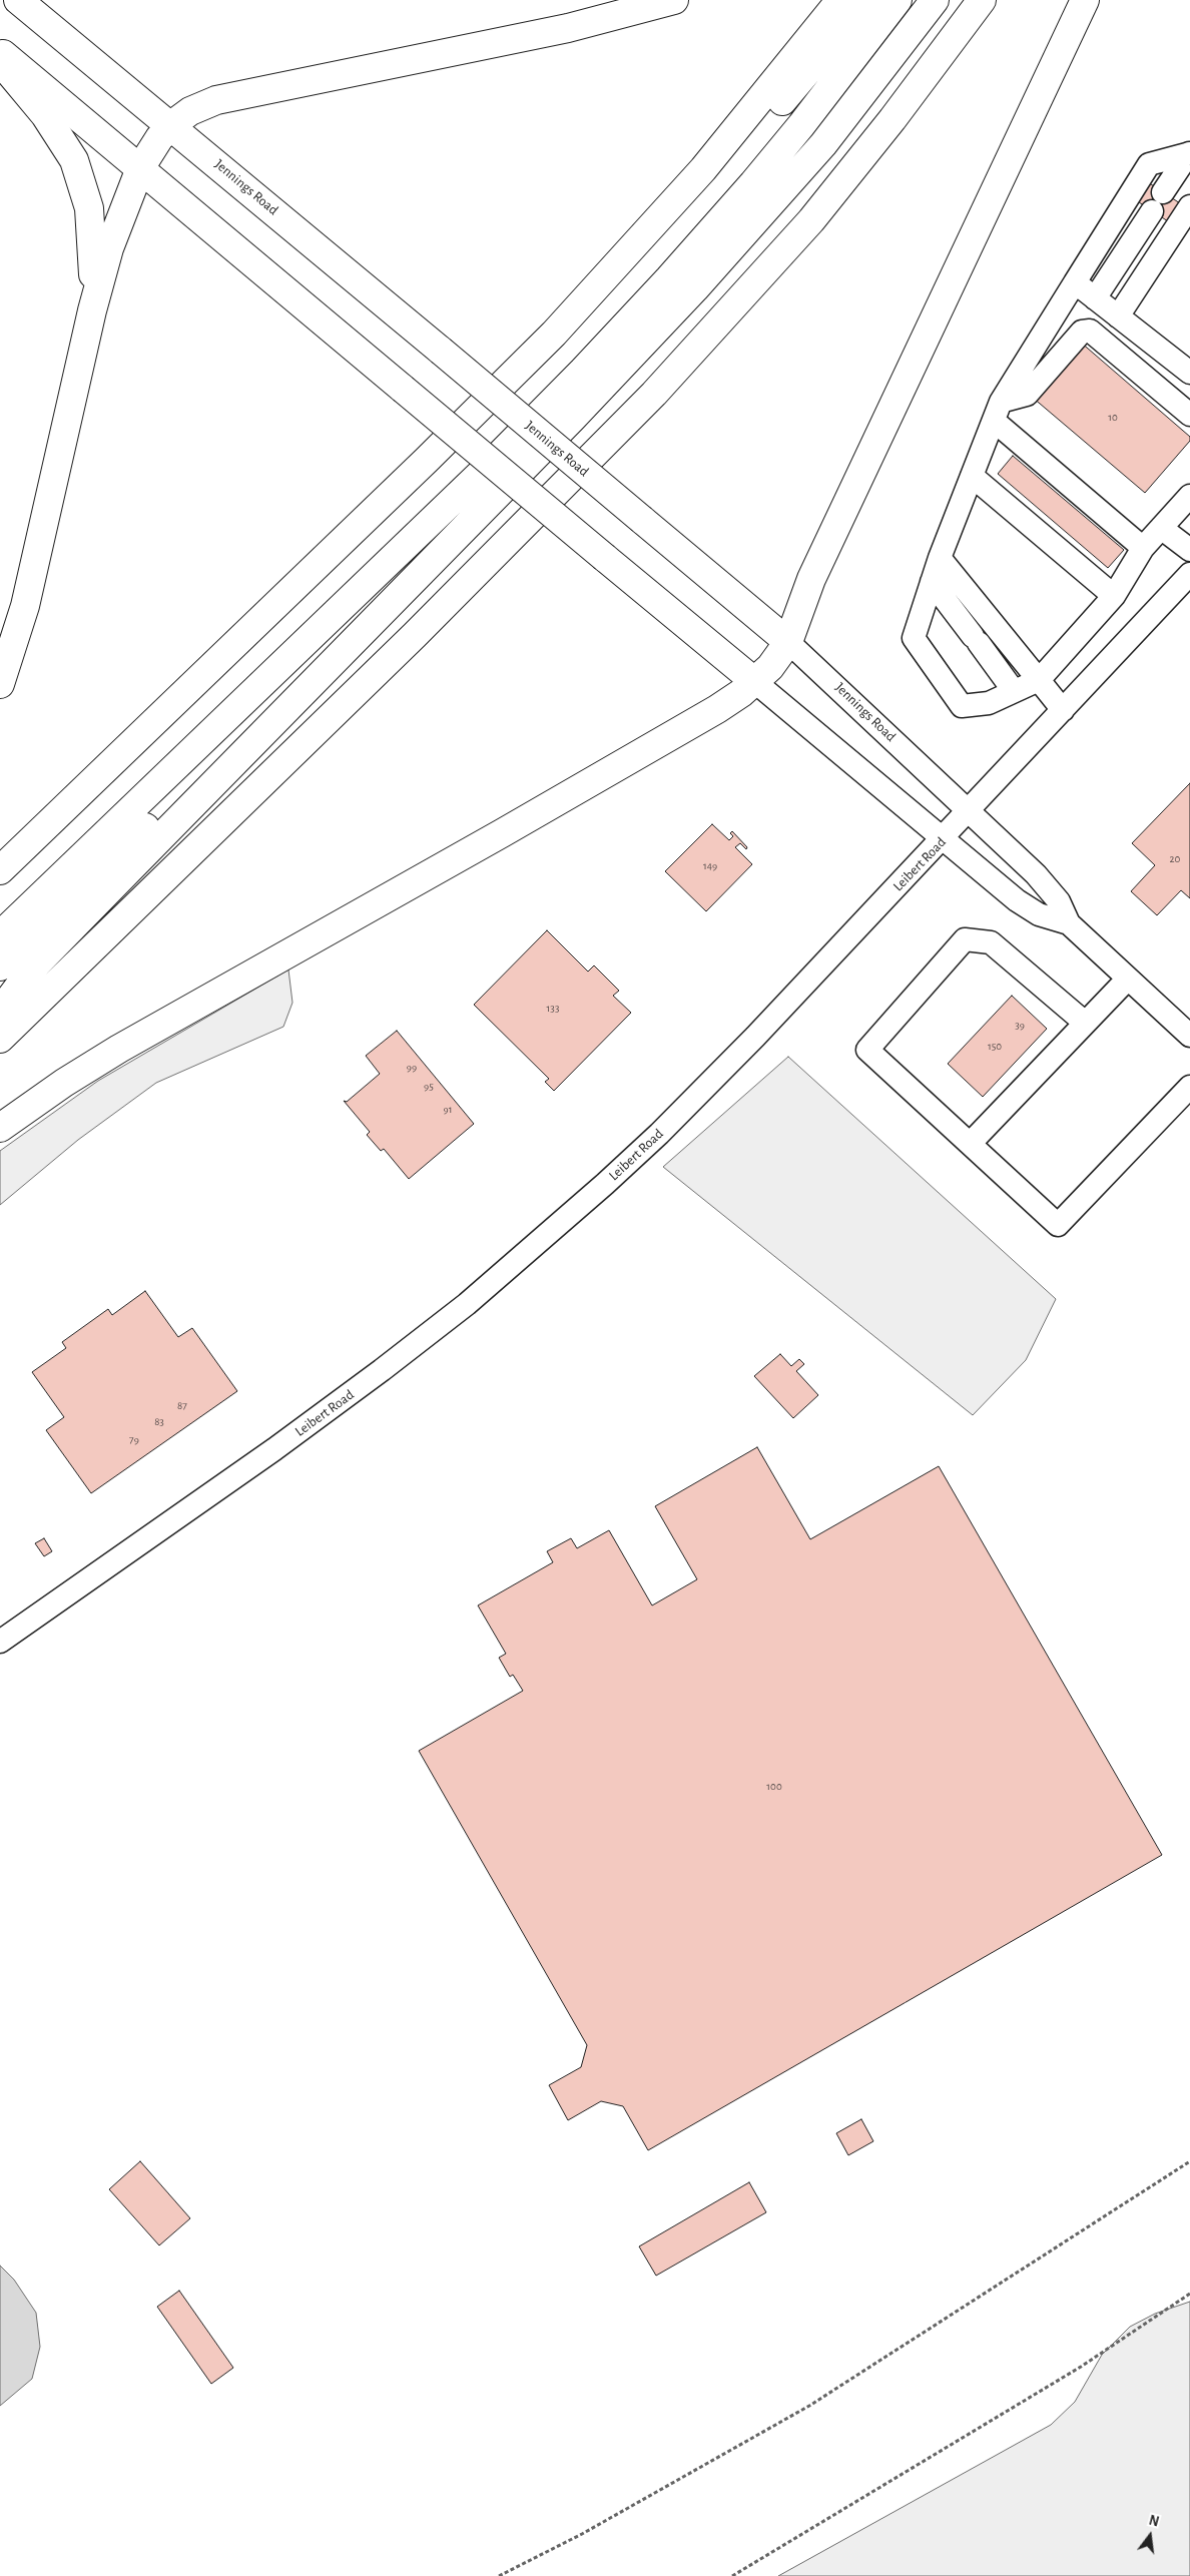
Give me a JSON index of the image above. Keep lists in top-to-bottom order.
{
  "streets": {
    "main road": ["Jennings Road"],
    "street": ["Leibert Road"]
  },
  "crossings": [
    ["Jennings Road", "Leibert Road"]
  ],
  "house_numbers": [
    "10",
    "20",
    "149",
    "133",
    "39",
    "150",
    "99",
    "95",
    "91",
    "87",
    "83",
    "79",
    "100"
  ],
  "north": "top"
}
